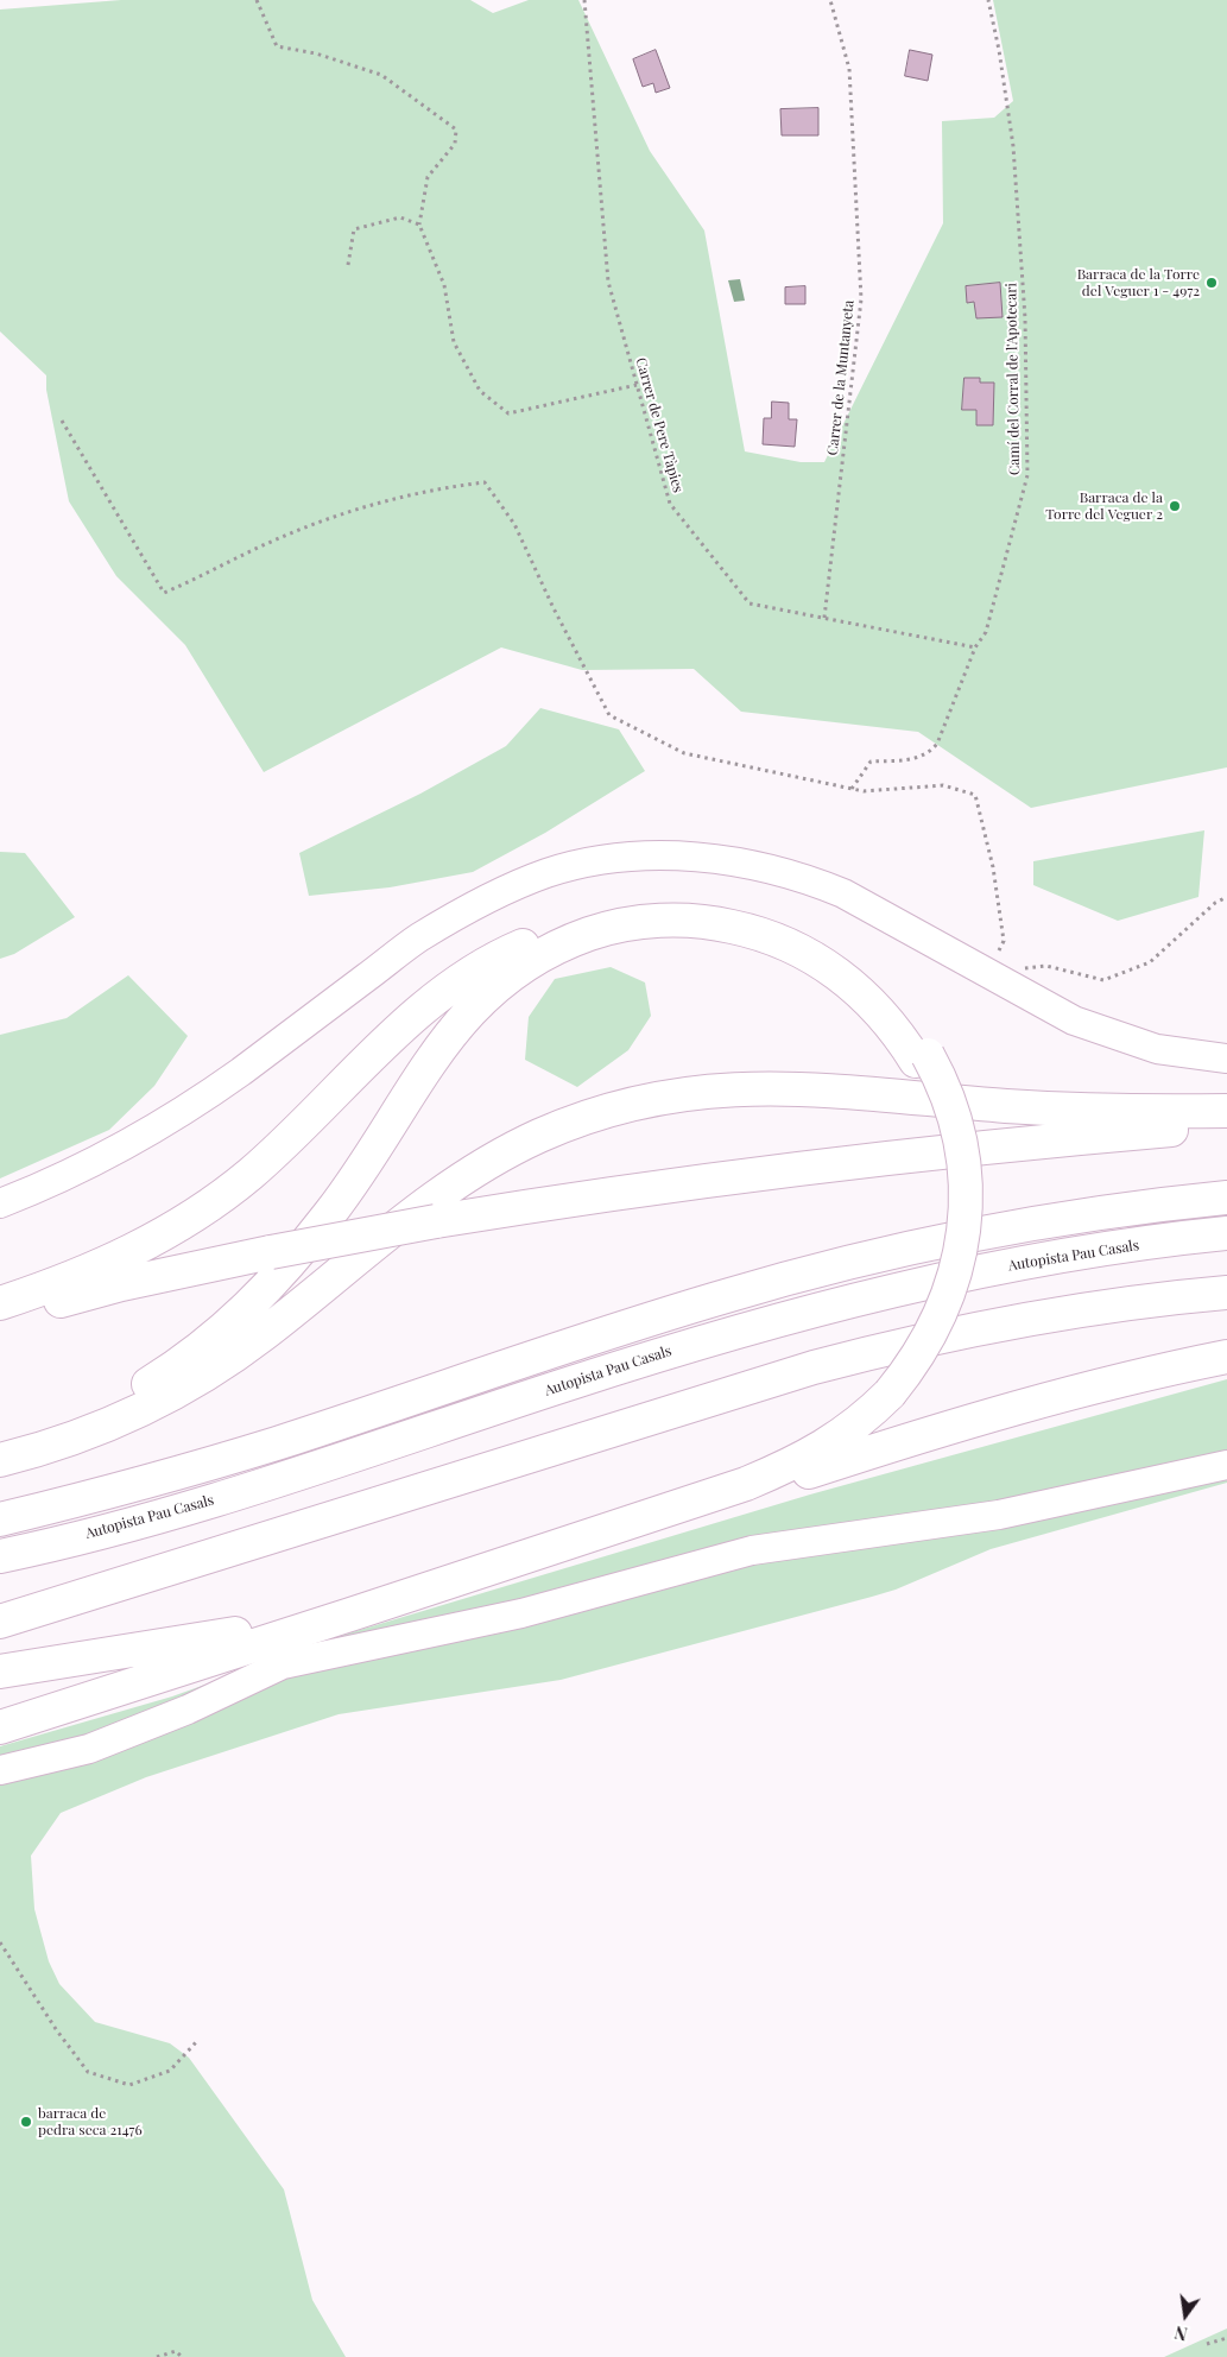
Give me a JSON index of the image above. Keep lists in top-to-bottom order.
{
  "streets": {
    "highway": ["Autopista Pau Casals"],
    "path": ["Carrer de la Muntanyeta", "Camí del Corral de l'Apotecari", "Carrer de Pere Tàpies"]
  },
  "crossings": [
    ["Carrer de la Muntanyeta", "Carrer de Pere Tàpies"],
    ["Camí del Corral de l'Apotecari", "Carrer de Pere Tàpies"]
  ],
  "places": ["Barraca de la Torre del Veguer 1 - 4972", "Barraca de la Torre del Veguer 2", "barraca de pedra seca 21476"],
  "north": "bottom"
}
